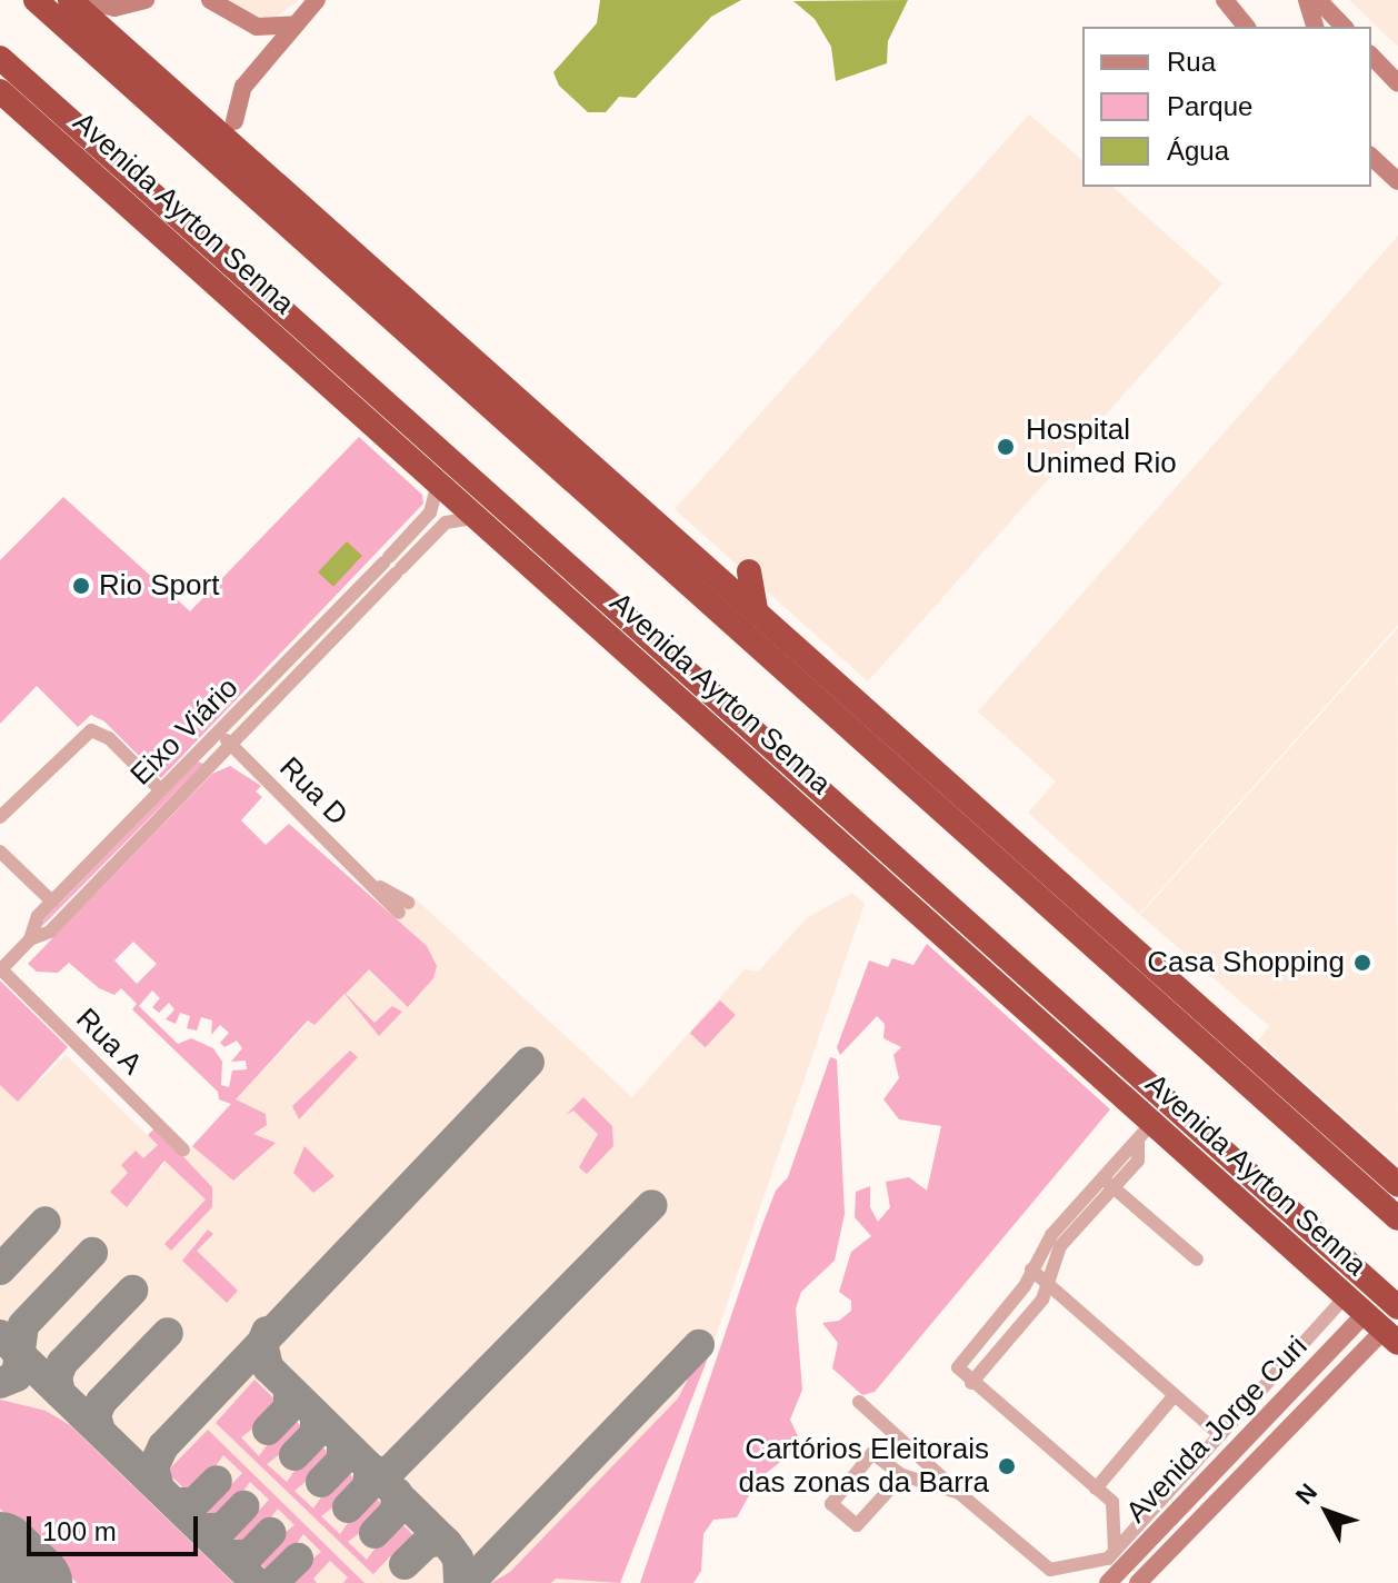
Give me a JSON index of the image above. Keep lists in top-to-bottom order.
{
  "streets": {
    "highway": ["Avenida Ayrton Senna"],
    "street": [
      "Eixo Viário",
      "Rua D",
      "Rua A",
      "Avenida Jorge Curi"
    ]
  },
  "crossings": [
    ["Avenida Ayrton Senna", "Eixo Viário"],
    ["Avenida Ayrton Senna", "Avenida Jorge Curi"],
    ["Eixo Viário", "Rua D"],
    ["Eixo Viário", "Rua A"]
  ],
  "places": [
    "Hospital Unimed Rio",
    "Rio Sport",
    "Casa Shopping",
    "Cartórios Eleitorais das zonas da Barra"
  ],
  "legend": ["Rua", "Parque", "Água"],
  "scale_bar": "100 m",
  "north": "top left"
}
